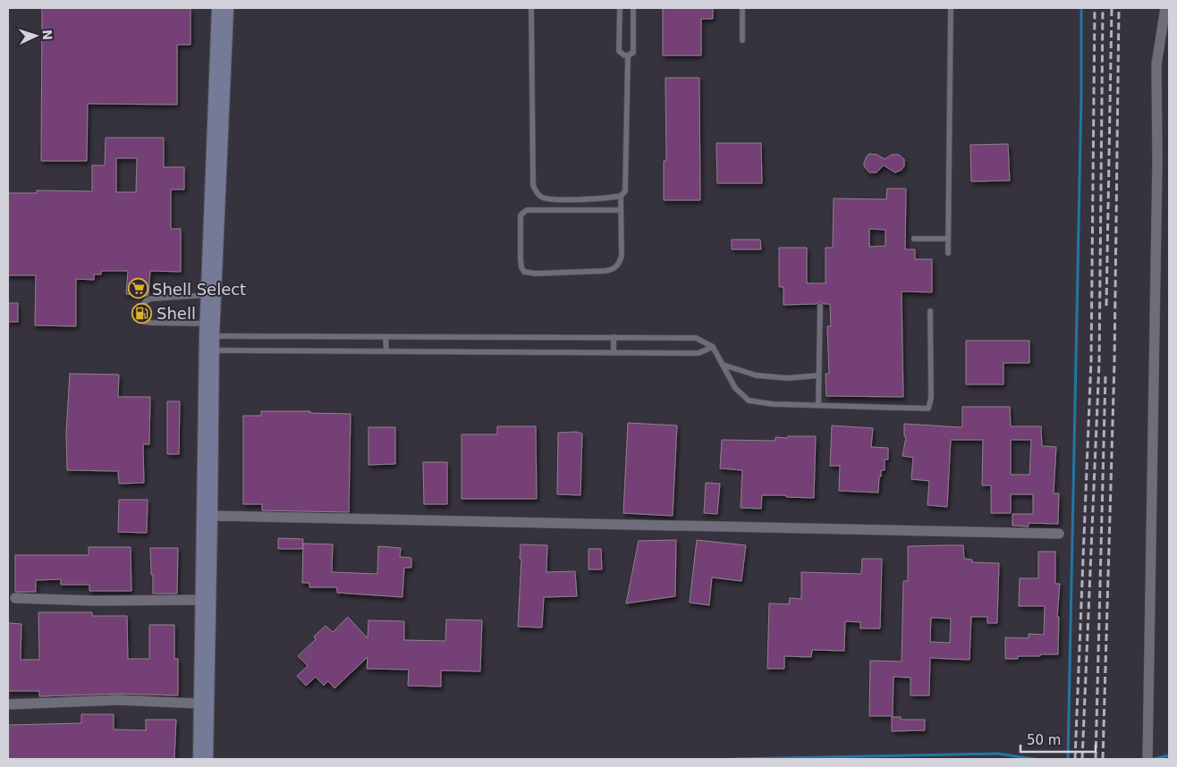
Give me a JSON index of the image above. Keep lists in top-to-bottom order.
{
  "places": {
    "supermarket": ["Shell Select"],
    "fuel station": ["Shell"]
  },
  "scale_bar": "50 m",
  "north": "right"
}
